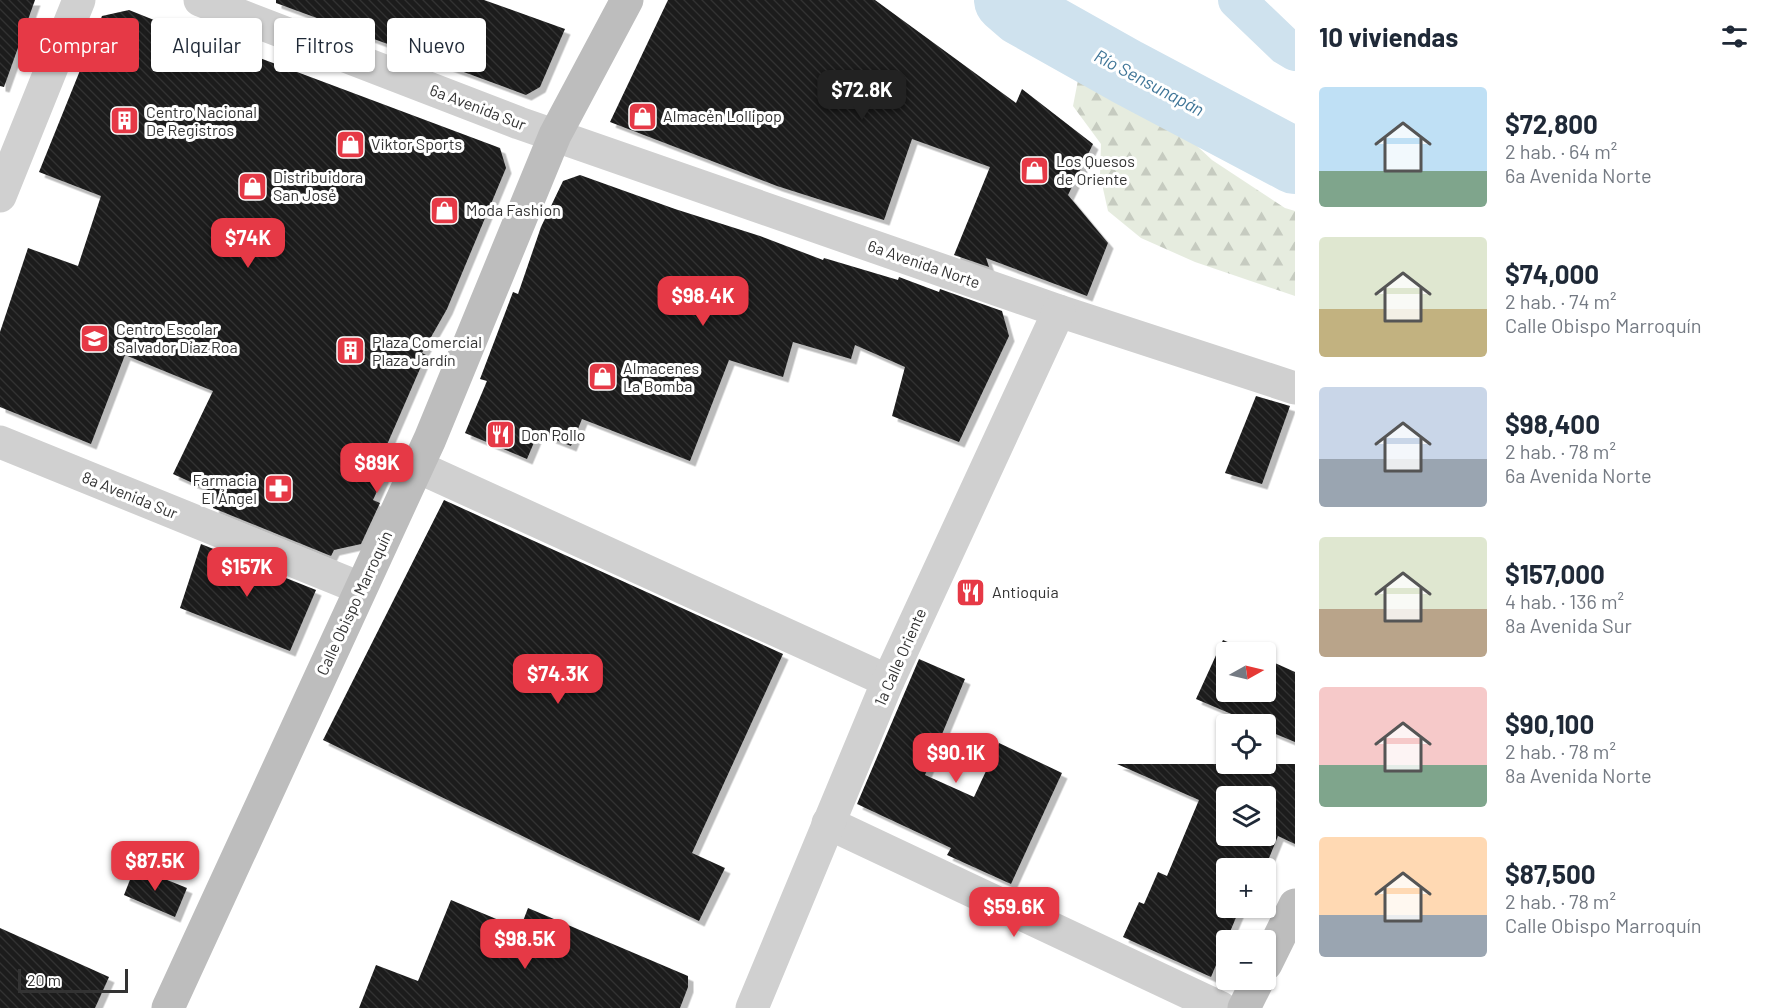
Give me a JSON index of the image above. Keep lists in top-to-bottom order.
{
  "streets": {
    "main road": ["Calle Obispo Marroquín"],
    "street": [
      "6a Avenida Sur",
      "6a Avenida Norte",
      "8a Avenida Sur",
      "1a Calle Oriente"
    ]
  },
  "crossings": [
    ["6a Avenida Sur", "6a Avenida Norte"],
    ["6a Avenida Sur", "Calle Obispo Marroquín"],
    ["6a Avenida Norte", "Calle Obispo Marroquín"],
    ["6a Avenida Norte", "1a Calle Oriente"],
    ["8a Avenida Sur", "Calle Obispo Marroquín"]
  ],
  "water": ["Río Sensunapán"],
  "places": {
    "shop": [
      "Almacén Lollipop",
      "Viktor Sports",
      "Los Quesos de Oriente",
      "Distribuidora San José",
      "Moda Fashion",
      "Almacenes La Bomba"
    ],
    "building": ["Centro Nacional De Registros", "Plaza Comercial Plaza Jardín"],
    "school or university": ["Centro Escolar Salvador Díaz Roa"],
    "restaurant": ["Don Pollo", "Antioquia"],
    "pharmacy": ["Farmacia El Ángel"]
  },
  "scale_bar": "20 m",
  "north": "right",
  "page": {
    "heading": "10 viviendas",
    "chip": [
      "Comprar",
      "Alquilar",
      "Filtros",
      "Nuevo"
    ],
    "price": [
      "$72.8K",
      "$74K",
      "$98.4K",
      "$89K",
      "$157K",
      "$74.3K",
      "$90.1K",
      "$87.5K",
      "$59.6K",
      "$98.5K"
    ],
    "list": [
      {
        "name": "$72,800",
        "note": "2 hab. · 64 m² · 6a Avenida Norte"
      },
      {
        "name": "$74,000",
        "note": "2 hab. · 74 m² · Calle Obispo Marroquín"
      },
      {
        "name": "$98,400",
        "note": "2 hab. · 78 m² · 6a Avenida Norte"
      },
      {
        "name": "$157,000",
        "note": "4 hab. · 136 m² · 8a Avenida Sur"
      },
      {
        "name": "$90,100",
        "note": "2 hab. · 78 m² · 8a Avenida Norte"
      },
      {
        "name": "$87,500",
        "note": "2 hab. · 78 m² · Calle Obispo Marroquín"
      }
    ],
    "map_buttons": ["+", "−"],
    "scale": "20 m"
  }
}
